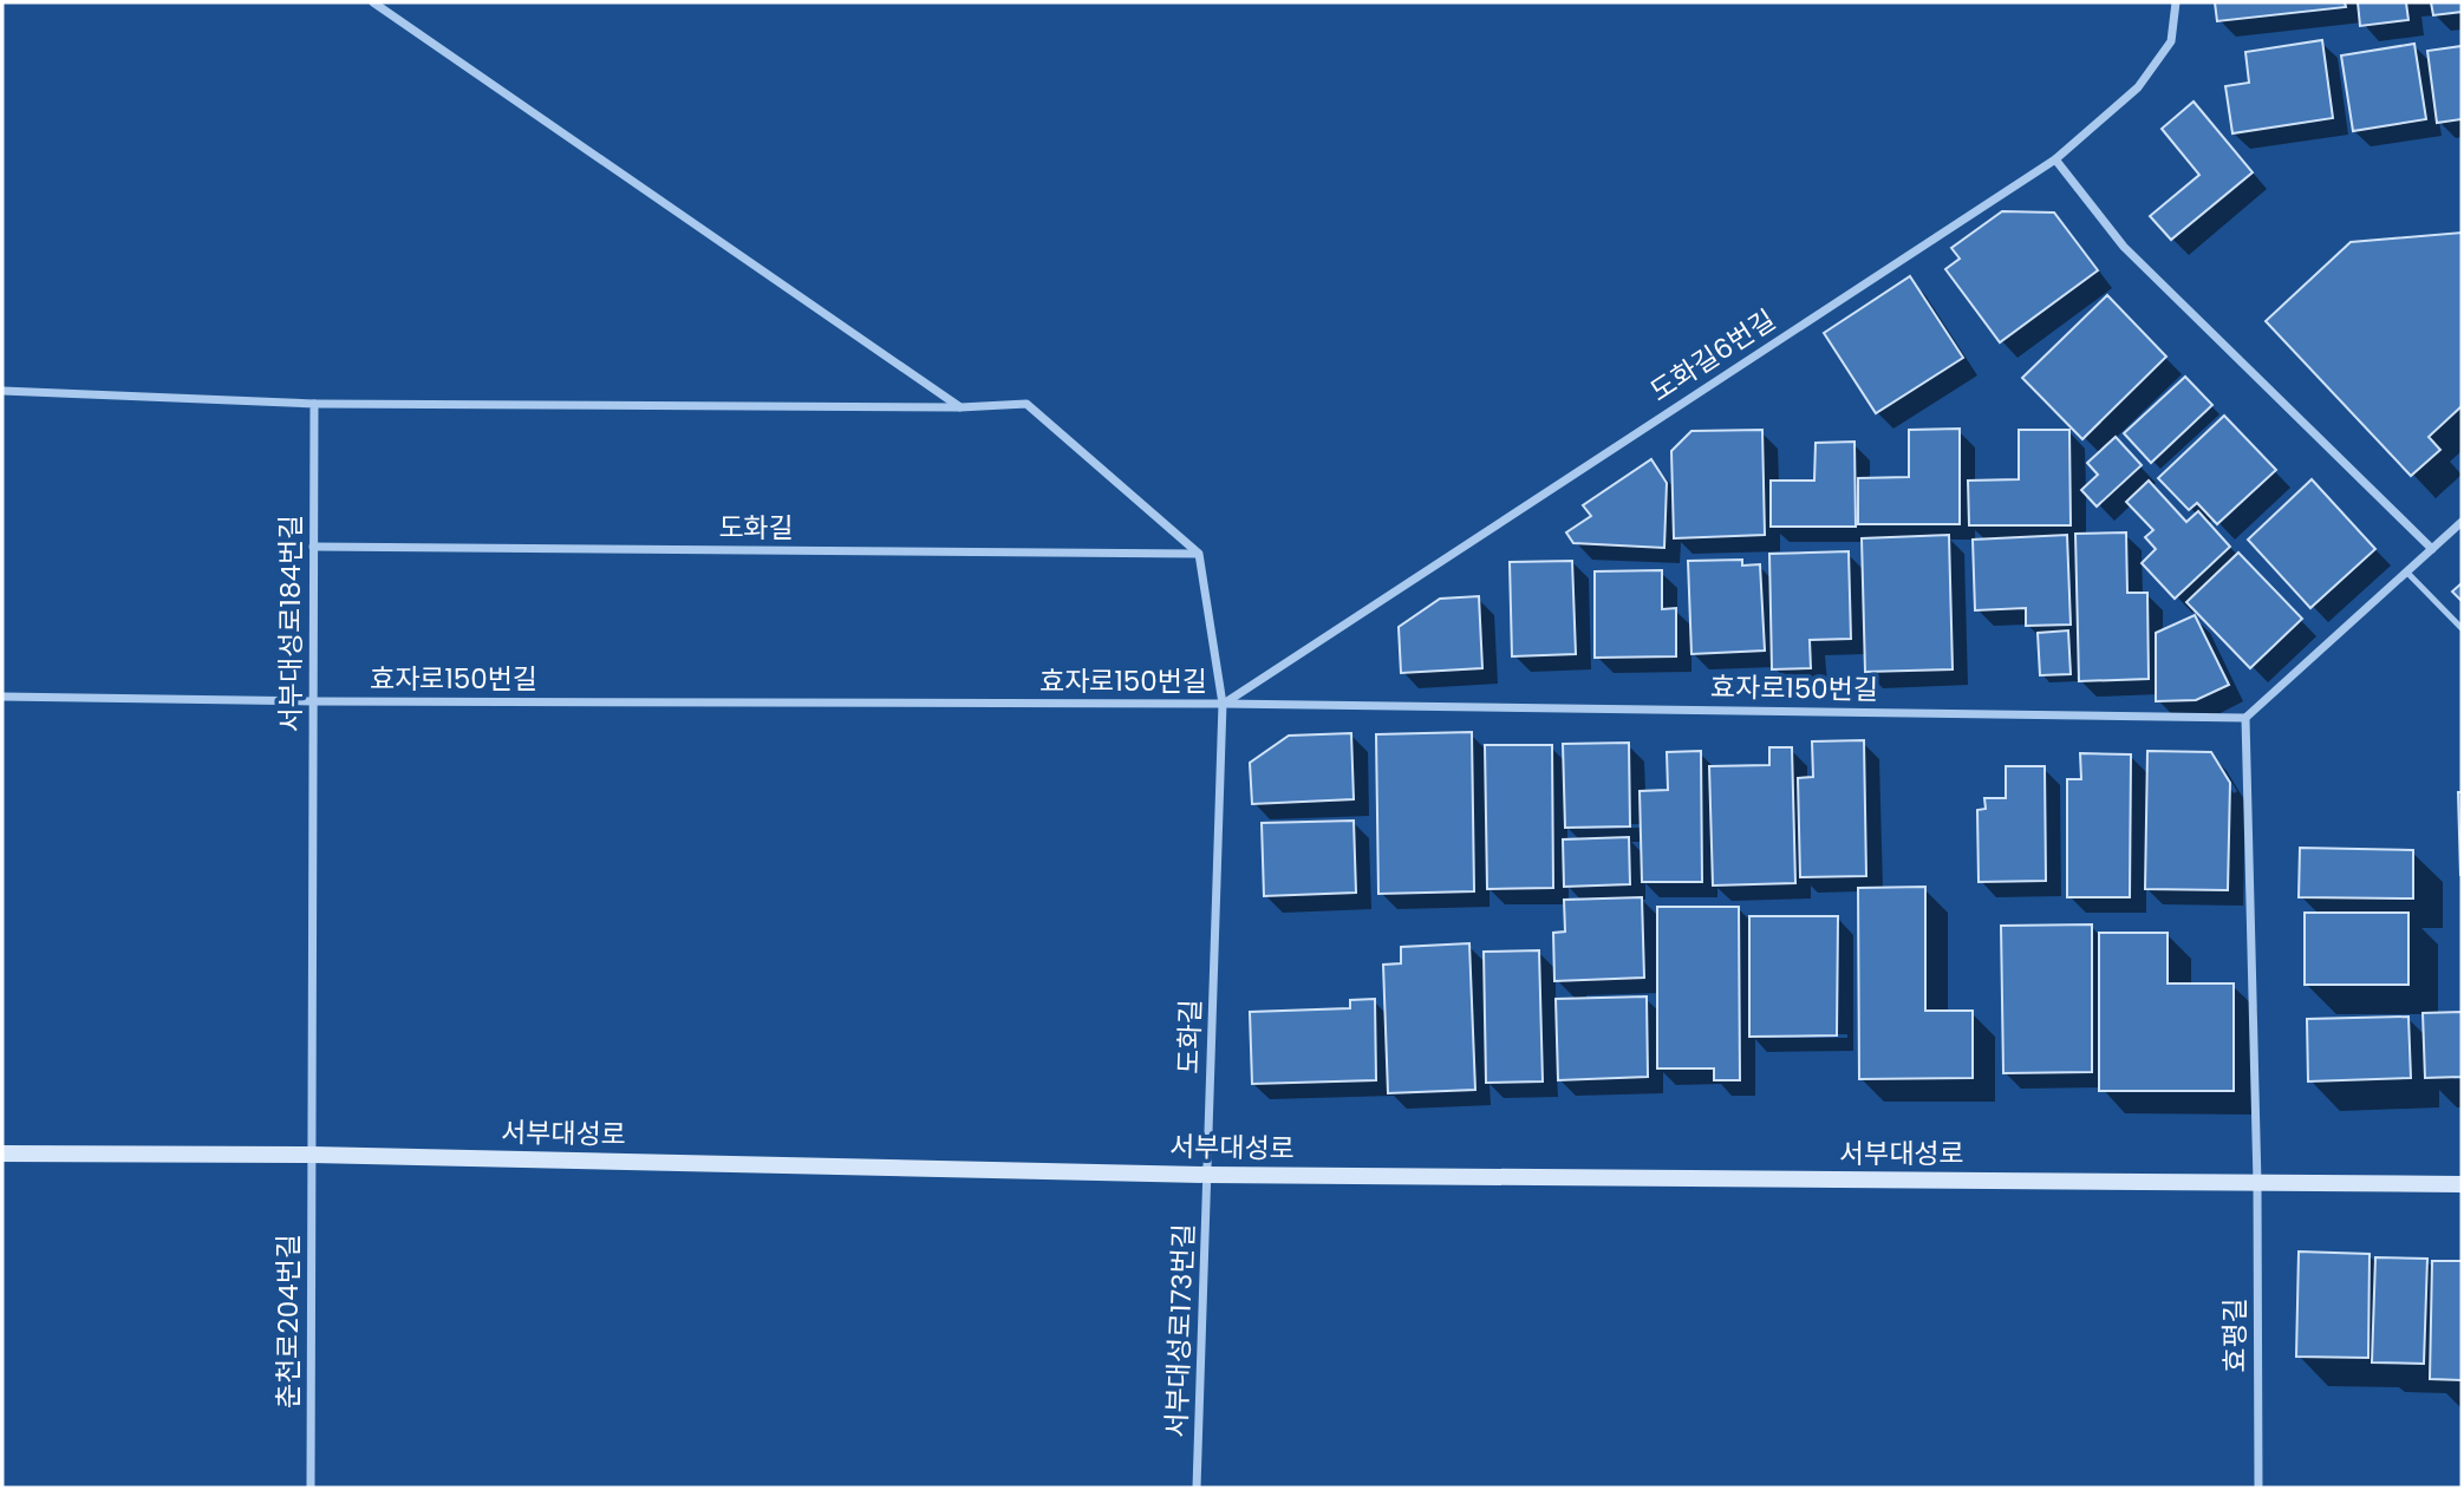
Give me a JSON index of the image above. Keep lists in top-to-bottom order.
{
  "streets": {
    "street": [
      "도화길6번길",
      "도화길",
      "서부대성로184번길",
      "효자로150번길",
      "서부대성로",
      "춘천로204번길",
      "서부대성로173번길",
      "효평길"
    ]
  },
  "crossings": [
    ["도화길6번길", "도화길"],
    ["도화길6번길", "효자로150번길"],
    ["도화길", "서부대성로184번길"],
    ["도화길", "효자로150번길"],
    ["도화길", "서부대성로"],
    ["도화길", "서부대성로173번길"],
    ["서부대성로184번길", "효자로150번길"],
    ["서부대성로184번길", "서부대성로"],
    ["서부대성로184번길", "춘천로204번길"],
    ["서부대성로", "춘천로204번길"],
    ["서부대성로", "서부대성로173번길"],
    ["서부대성로", "효평길"]
  ]
}
